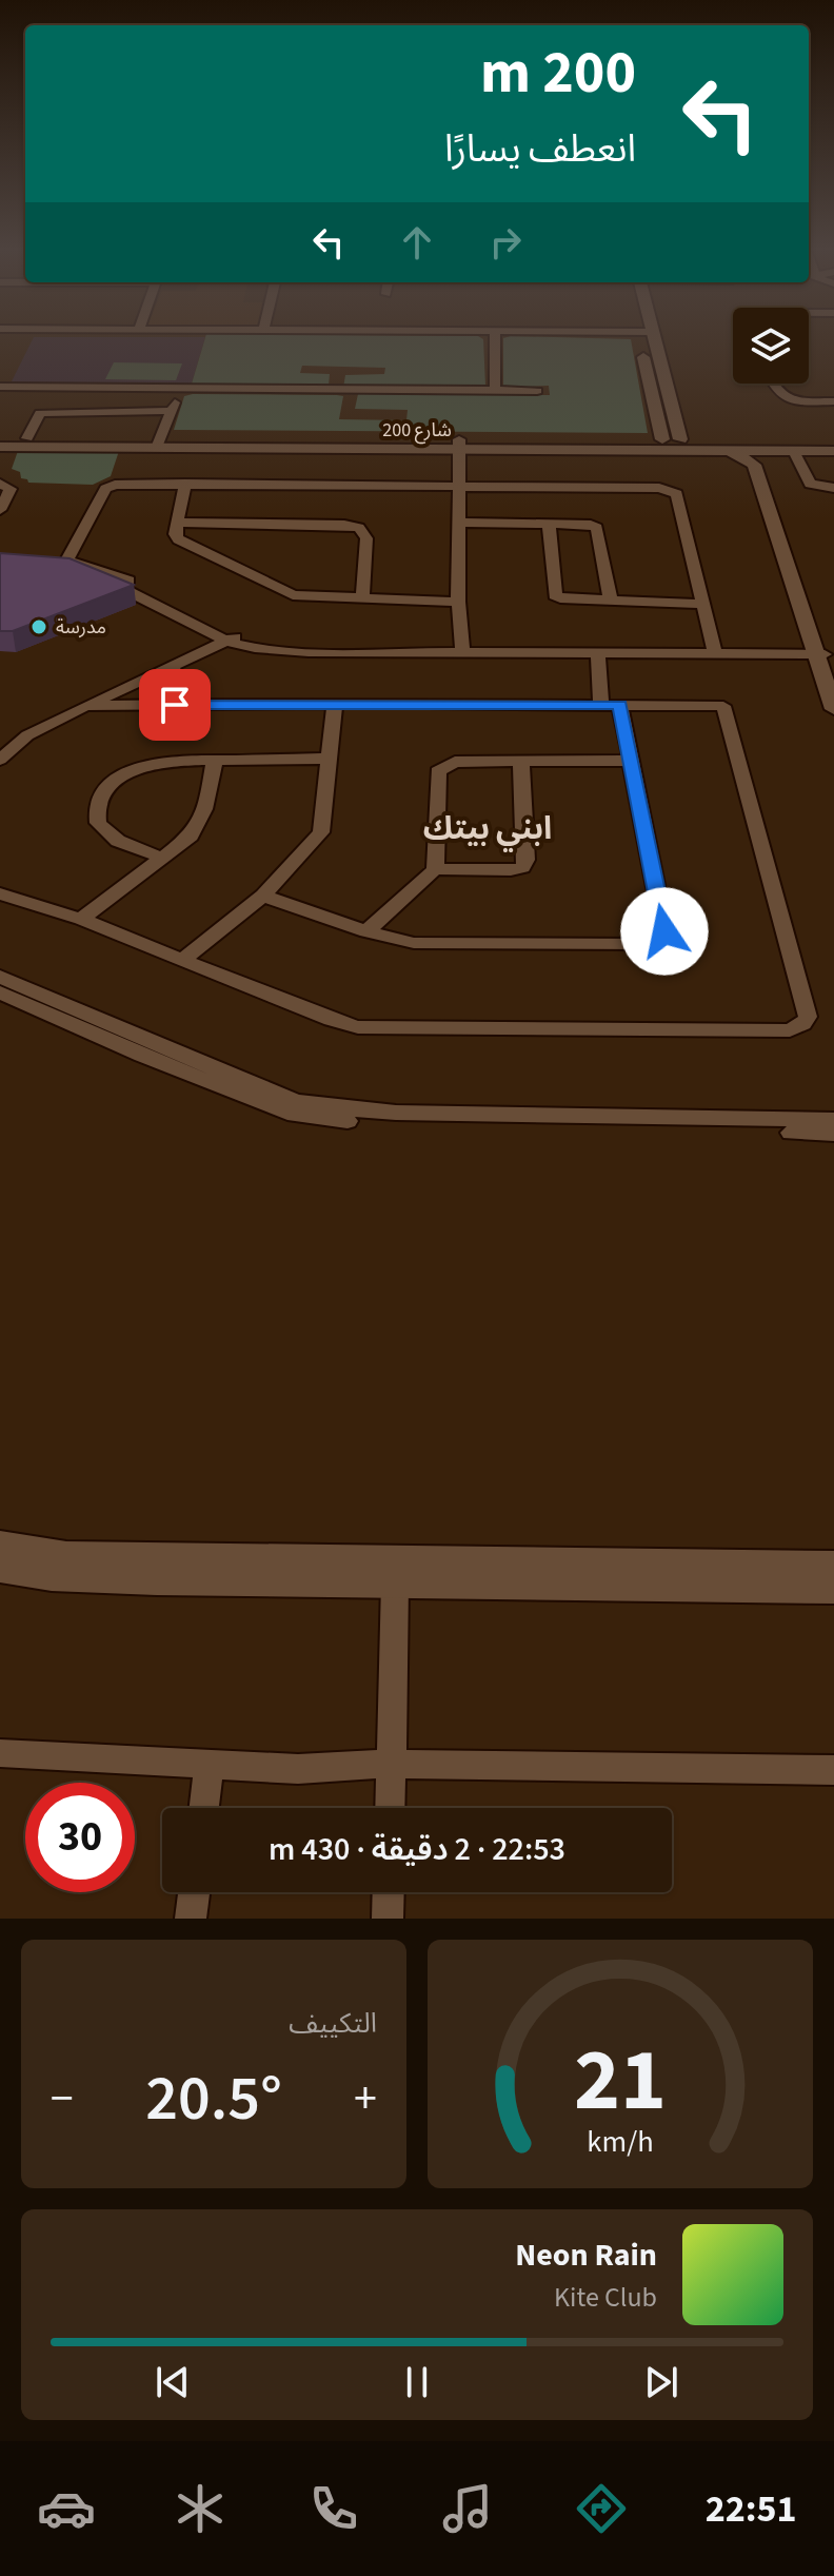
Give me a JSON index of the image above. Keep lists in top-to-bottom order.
{
  "streets": {
    "street": ["شارع 200"]
  },
  "districts": ["ابني بيتك"],
  "places": ["مدرسة"],
  "page": {
    "turn": ["200 m", "انعطف يسارًا"],
    "limit": "30",
    "trip": "22:53 · 2 دقيقة · 430 m",
    "tile": "التكييف",
    "heat": ["−", "20.5°", "+"],
    "song": ["Neon Rain", "Kite Club"],
    "tabs": "22:51",
    "gauge": ["21", "km/h"]
  }
}
